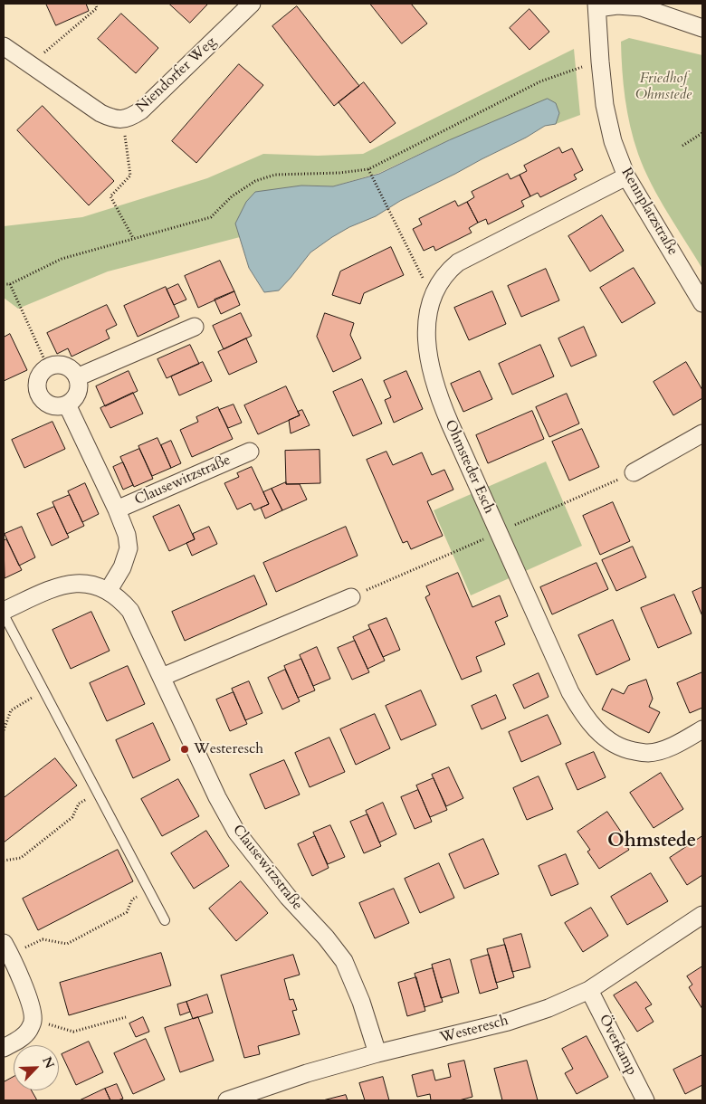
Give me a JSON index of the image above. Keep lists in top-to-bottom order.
{
  "streets": {
    "street": [
      "Niendorfer Weg",
      "Rennplatzstraße",
      "Ohmsteder Esch",
      "Clausewitzstraße",
      "Westeresch",
      "Överkamp"
    ]
  },
  "crossings": [
    ["Rennplatzstraße", "Ohmsteder Esch"],
    ["Clausewitzstraße", "Westeresch"],
    ["Westeresch", "Överkamp"]
  ],
  "districts": ["Ohmstede"],
  "parks": ["Friedhof Ohmstede"],
  "places": ["Westeresch"],
  "north": "top right"
}
